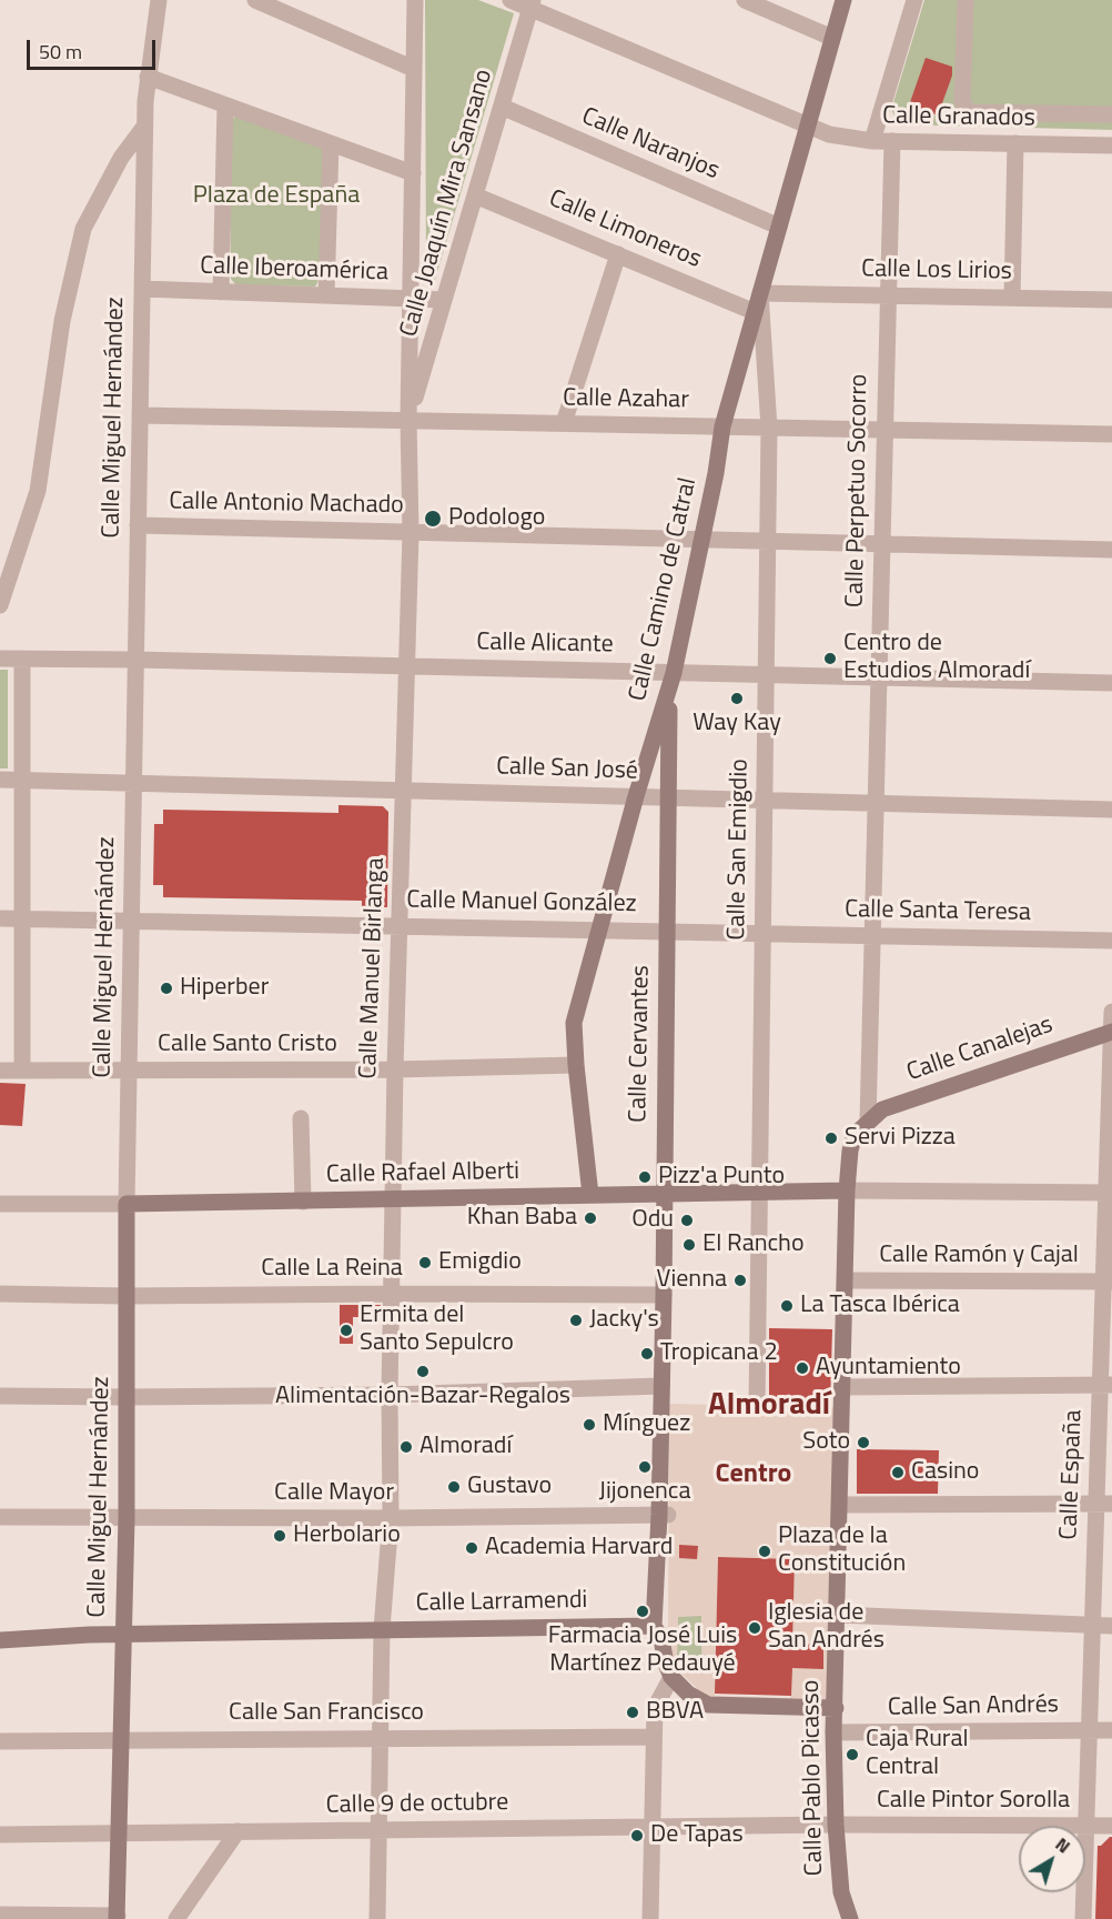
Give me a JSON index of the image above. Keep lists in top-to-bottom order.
{
  "streets": {
    "main road": [
      "Calle Miguel Hernández",
      "Calle Camino de Catral",
      "Calle Cervantes",
      "Calle Canalejas",
      "Calle Rafael Alberti",
      "Calle Larramendi",
      "Calle Pablo Picasso"
    ],
    "street": [
      "Calle Granados",
      "Calle Naranjos",
      "Calle Joaquín Mira Sansano",
      "Calle Limoneros",
      "Calle Iberoamérica",
      "Calle Los Lirios",
      "Calle Azahar",
      "Calle Perpetuo Socorro",
      "Calle Antonio Machado",
      "Calle Alicante",
      "Calle San José",
      "Calle San Emigdio",
      "Calle Manuel González",
      "Calle Santa Teresa",
      "Calle Manuel Birlanga",
      "Calle Santo Cristo",
      "Calle Ramón y Cajal",
      "Calle La Reina",
      "Calle España",
      "Calle Mayor",
      "Calle San Andrés",
      "Calle San Francisco",
      "Calle Pintor Sorolla",
      "Calle 9 de octubre"
    ]
  },
  "crossings": [
    ["Calle Granados", "Calle Joaquín Mira Sansano"],
    ["Calle Granados", "Calle Perpetuo Socorro"],
    ["Calle Granados", "Calle Camino de Catral"],
    ["Calle Naranjos", "Calle Joaquín Mira Sansano"],
    ["Calle Naranjos", "Calle Camino de Catral"],
    ["Calle Joaquín Mira Sansano", "Calle Limoneros"],
    ["Calle Joaquín Mira Sansano", "Calle Iberoamérica"],
    ["Calle Joaquín Mira Sansano", "Calle Azahar"],
    ["Calle Joaquín Mira Sansano", "Calle Manuel Birlanga"],
    ["Calle Limoneros", "Calle Camino de Catral"],
    ["Calle Iberoamérica", "Calle Miguel Hernández"],
    ["Calle Iberoamérica", "Calle Manuel Birlanga"],
    ["Calle Los Lirios", "Calle Perpetuo Socorro"],
    ["Calle Los Lirios", "Calle Camino de Catral"],
    ["Calle Los Lirios", "Calle San Emigdio"],
    ["Calle Azahar", "Calle Miguel Hernández"],
    ["Calle Azahar", "Calle Perpetuo Socorro"],
    ["Calle Azahar", "Calle Camino de Catral"],
    ["Calle Azahar", "Calle San Emigdio"],
    ["Calle Azahar", "Calle Manuel Birlanga"],
    ["Calle Miguel Hernández", "Calle Antonio Machado"],
    ["Calle Miguel Hernández", "Calle Alicante"],
    ["Calle Miguel Hernández", "Calle San José"],
    ["Calle Miguel Hernández", "Calle Manuel González"],
    ["Calle Miguel Hernández", "Calle Santo Cristo"],
    ["Calle Miguel Hernández", "Calle Rafael Alberti"],
    ["Calle Miguel Hernández", "Calle La Reina"],
    ["Calle Miguel Hernández", "Calle Mayor"],
    ["Calle Miguel Hernández", "Calle Larramendi"],
    ["Calle Miguel Hernández", "Calle San Francisco"],
    ["Calle Miguel Hernández", "Calle 9 de octubre"],
    ["Calle Perpetuo Socorro", "Calle Antonio Machado"],
    ["Calle Perpetuo Socorro", "Calle Alicante"],
    ["Calle Perpetuo Socorro", "Calle San José"],
    ["Calle Perpetuo Socorro", "Calle Santa Teresa"],
    ["Calle Perpetuo Socorro", "Calle Canalejas"],
    ["Calle Perpetuo Socorro", "Calle Pablo Picasso"],
    ["Calle Antonio Machado", "Calle Camino de Catral"],
    ["Calle Antonio Machado", "Calle San Emigdio"],
    ["Calle Antonio Machado", "Calle Manuel Birlanga"],
    ["Calle Camino de Catral", "Calle Alicante"],
    ["Calle Camino de Catral", "Calle San José"],
    ["Calle Camino de Catral", "Calle San Emigdio"],
    ["Calle Camino de Catral", "Calle Manuel González"],
    ["Calle Camino de Catral", "Calle Cervantes"],
    ["Calle Camino de Catral", "Calle Santo Cristo"],
    ["Calle Camino de Catral", "Calle Rafael Alberti"],
    ["Calle Alicante", "Calle San Emigdio"],
    ["Calle Alicante", "Calle Manuel Birlanga"],
    ["Calle San José", "Calle San Emigdio"],
    ["Calle San José", "Calle Manuel Birlanga"],
    ["Calle San José", "Calle Cervantes"],
    ["Calle San Emigdio", "Calle Manuel González"],
    ["Calle San Emigdio", "Calle Santa Teresa"],
    ["Calle San Emigdio", "Calle Rafael Alberti"],
    ["Calle Manuel González", "Calle Santa Teresa"],
    ["Calle Manuel González", "Calle Manuel Birlanga"],
    ["Calle Manuel González", "Calle Cervantes"],
    ["Calle Manuel Birlanga", "Calle Santo Cristo"],
    ["Calle Manuel Birlanga", "Calle Rafael Alberti"],
    ["Calle Manuel Birlanga", "Calle La Reina"],
    ["Calle Manuel Birlanga", "Calle Mayor"],
    ["Calle Manuel Birlanga", "Calle Larramendi"],
    ["Calle Manuel Birlanga", "Calle San Francisco"],
    ["Calle Manuel Birlanga", "Calle 9 de octubre"],
    ["Calle Cervantes", "Calle Rafael Alberti"],
    ["Calle Cervantes", "Calle La Reina"],
    ["Calle Canalejas", "Calle España"],
    ["Calle Canalejas", "Calle Pablo Picasso"],
    ["Calle Rafael Alberti", "Calle Pablo Picasso"],
    ["Calle Ramón y Cajal", "Calle España"],
    ["Calle Ramón y Cajal", "Calle Pablo Picasso"],
    ["Calle España", "Calle San Andrés"],
    ["Calle España", "Calle Pintor Sorolla"],
    ["Calle San Andrés", "Calle Pablo Picasso"],
    ["Calle Pablo Picasso", "Calle Pintor Sorolla"],
    ["Calle Pablo Picasso", "Calle 9 de octubre"],
    ["Calle Pintor Sorolla", "Calle 9 de octubre"]
  ],
  "districts": ["Almoradí", "Centro"],
  "parks": ["Plaza de España"],
  "places": [
    "Podologo",
    "Centro de Estudios Almoradí",
    "Way Kay",
    "Hiperber",
    "Servi Pizza",
    "Pizz'a Punto",
    "Khan Baba",
    "Odu",
    "El Rancho",
    "Emigdio",
    "Vienna",
    "La Tasca Ibérica",
    "Jacky's",
    "Ermita del Santo Sepulcro",
    "Tropicana 2",
    "Ayuntamiento",
    "Alimentación-Bazar-Regalos",
    "Mínguez",
    "Soto",
    "Almoradí",
    "Jijonenca",
    "Casino",
    "Gustavo",
    "Herbolario",
    "Academia Harvard",
    "Plaza de la Constitución",
    "Farmacia José Luis Martínez Pedauyé",
    "Iglesia de San Andrés",
    "BBVA",
    "Caja Rural Central",
    "De Tapas"
  ],
  "scale_bar": "50 m",
  "north": "top right"
}
